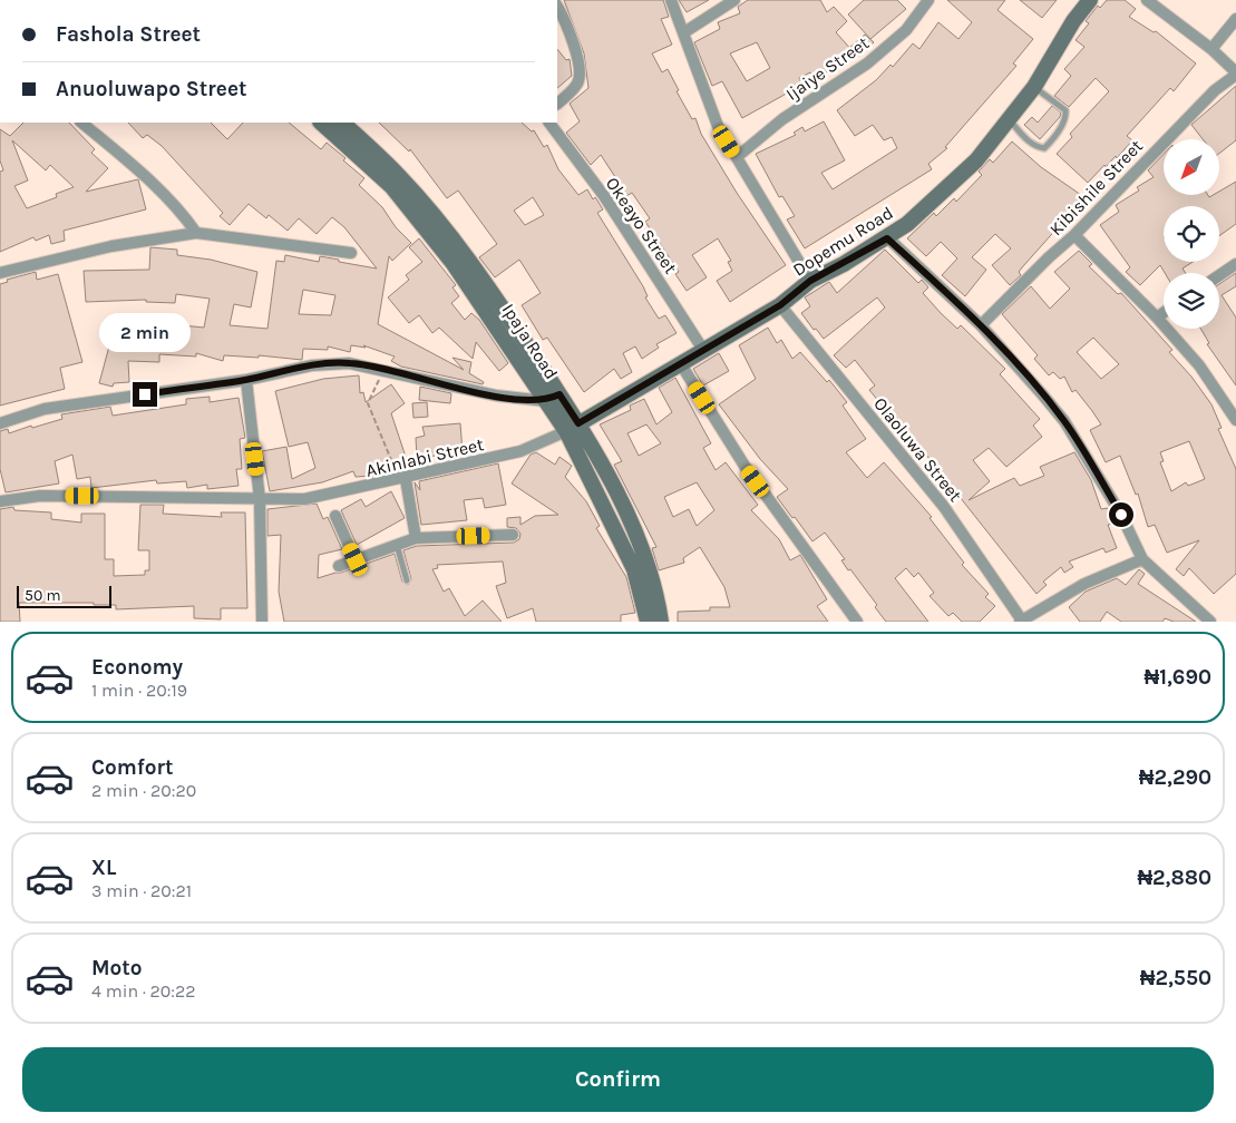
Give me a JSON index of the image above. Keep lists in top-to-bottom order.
{
  "streets": {
    "main road": ["Dopemu Road", "Ipaja Road"],
    "street": [
      "Ijaiye Street",
      "Kibishile Street",
      "Okeayo Street",
      "Olaoluwa Street",
      "Akinlabi Street"
    ]
  },
  "crossings": [
    ["Okeayo Street", "Dopemu Road"],
    ["Dopemu Road", "Ipaja Road"],
    ["Dopemu Road", "Olaoluwa Street"],
    ["Dopemu Road", "Akinlabi Street"],
    ["Ipaja Road", "Akinlabi Street"]
  ],
  "scale_bar": "50 m",
  "north": "bottom left",
  "page": {
    "banner": ["Fashola Street", "Anuoluwapo Street"],
    "bubble": "2 min",
    "scale": "50 m",
    "list": [
      {
        "name": "Economy",
        "note": "1 min · 20:19",
        "value": "₦1,690"
      },
      {
        "name": "Comfort",
        "note": "2 min · 20:20",
        "value": "₦2,290"
      },
      {
        "name": "XL",
        "note": "3 min · 20:21",
        "value": "₦2,880"
      },
      {
        "name": "Moto",
        "note": "4 min · 20:22",
        "value": "₦2,550"
      }
    ],
    "buttons": "Confirm"
  }
}
